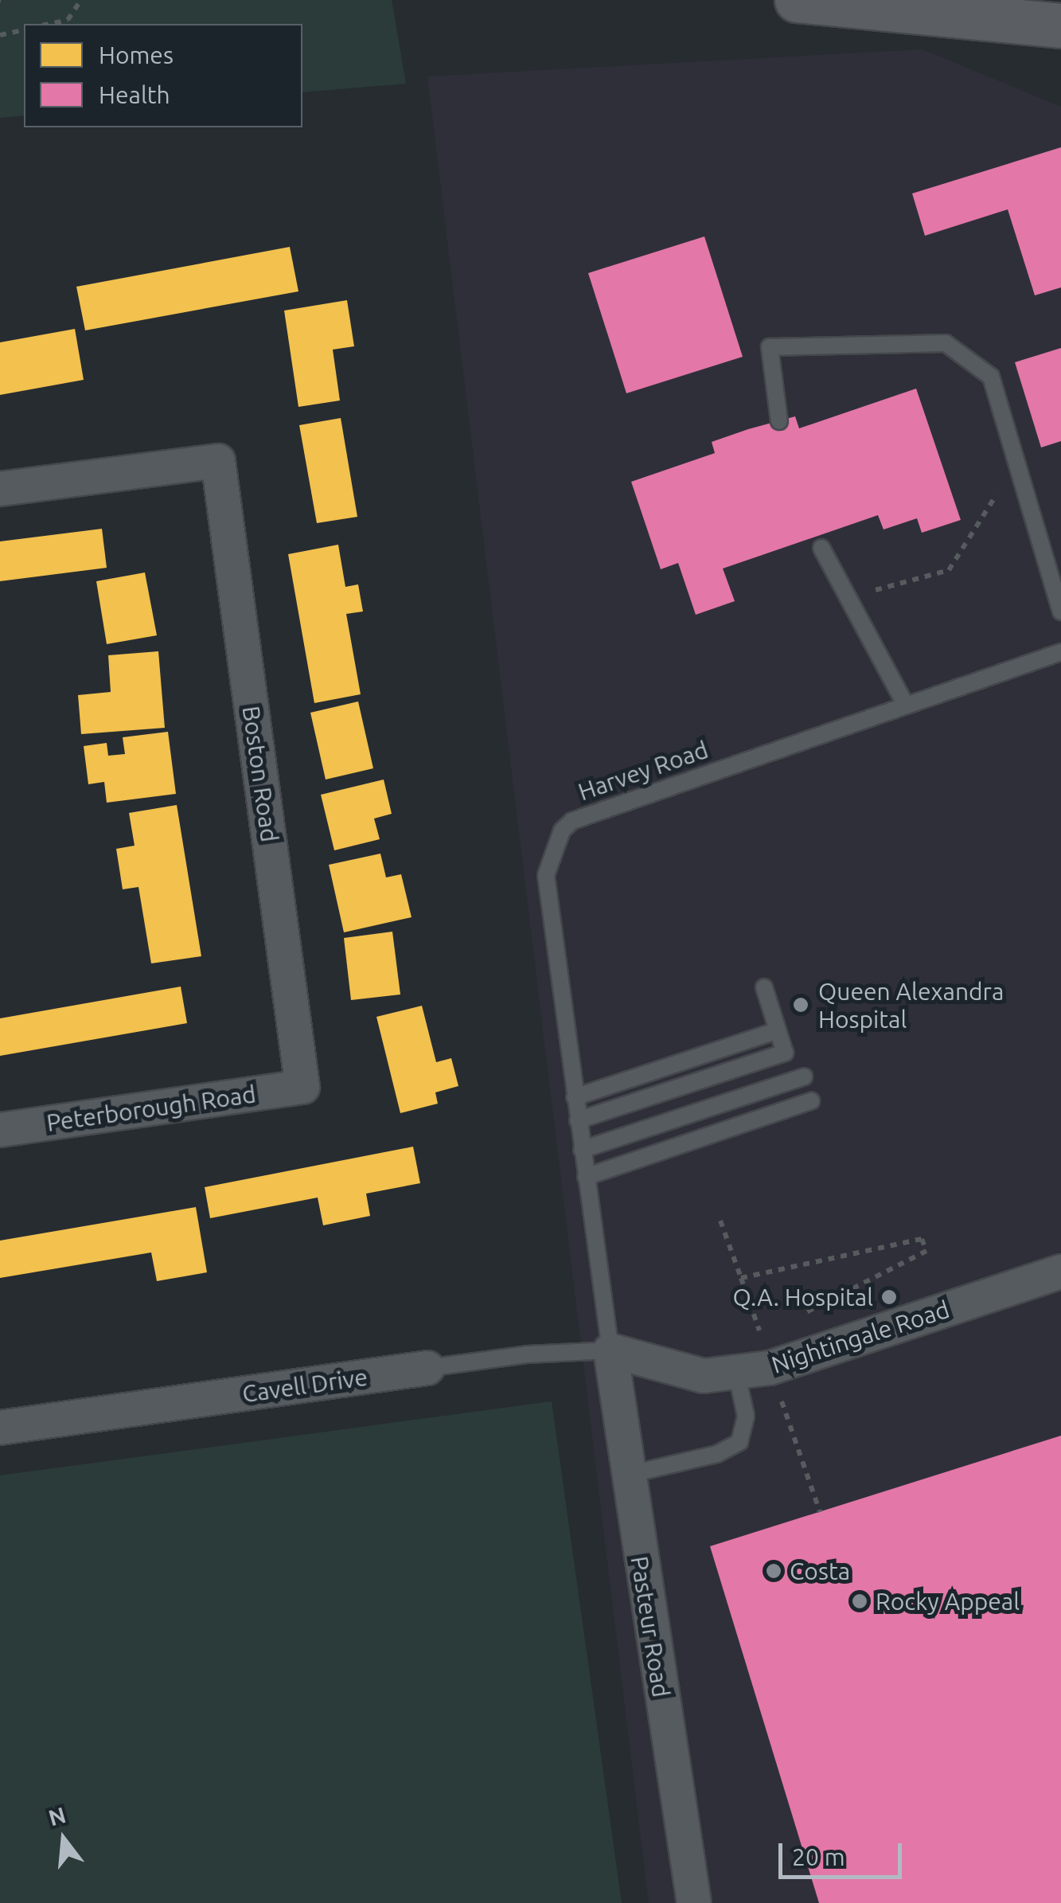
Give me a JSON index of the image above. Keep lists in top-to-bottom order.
{
  "streets": {
    "street": [
      "Boston Road",
      "Peterborough Road",
      "Nightingale Road",
      "Cavell Drive",
      "Pasteur Road"
    ],
    "lane": ["Harvey Road"]
  },
  "crossings": [
    ["Harvey Road", "Nightingale Road"],
    ["Harvey Road", "Cavell Drive"],
    ["Harvey Road", "Pasteur Road"],
    ["Boston Road", "Peterborough Road"],
    ["Nightingale Road", "Cavell Drive"],
    ["Nightingale Road", "Pasteur Road"],
    ["Cavell Drive", "Pasteur Road"]
  ],
  "places": [
    "Queen Alexandra Hospital",
    "Q.A. Hospital",
    "Costa",
    "Rocky Appeal"
  ],
  "legend": ["Homes", "Health"],
  "scale_bar": "20 m",
  "north": "top"
}
